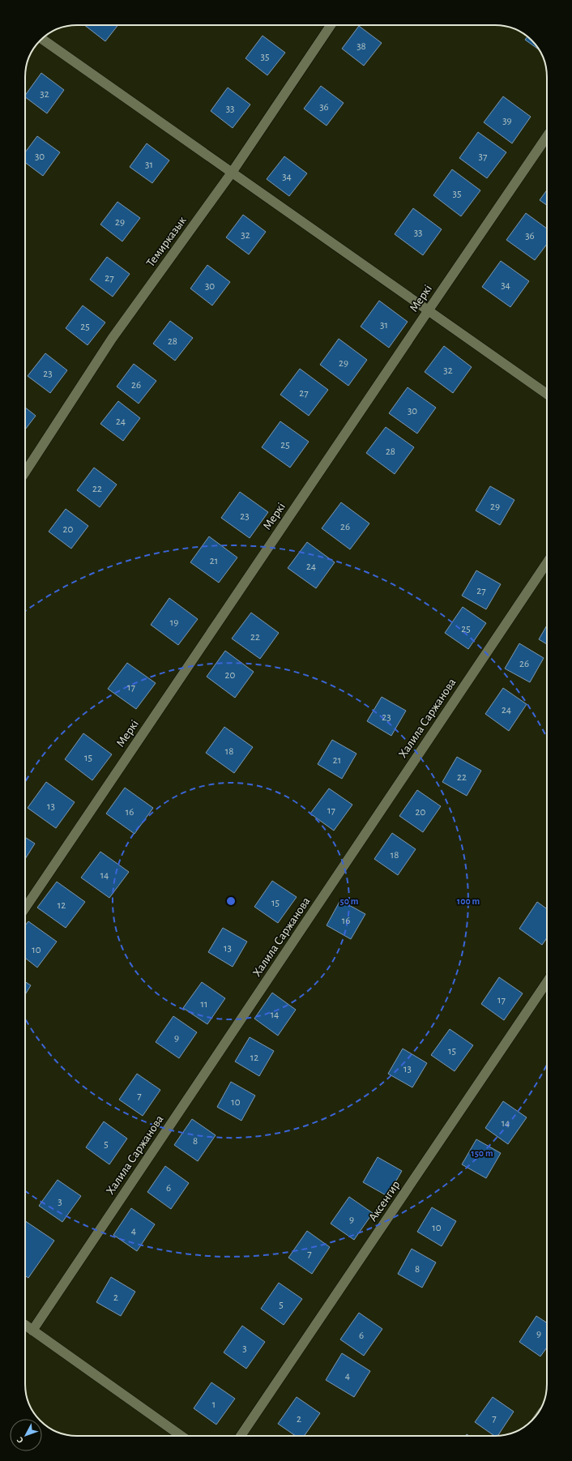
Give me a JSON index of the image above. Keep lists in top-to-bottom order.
{
  "streets": {
    "street": [
      "Темирказык",
      "Меркі",
      "Халила Саржанова",
      "Аксенгир"
    ]
  },
  "house_numbers": [
    "38",
    "35",
    "32",
    "36",
    "33",
    "39",
    "30",
    "37",
    "31",
    "34",
    "35",
    "29",
    "33",
    "32",
    "36",
    "27",
    "34",
    "30",
    "31",
    "25",
    "28",
    "29",
    "32",
    "23",
    "26",
    "27",
    "30",
    "24",
    "25",
    "28",
    "22",
    "29",
    "23",
    "26",
    "20",
    "21",
    "24",
    "27",
    "19",
    "25",
    "22",
    "26",
    "20",
    "17",
    "24",
    "23",
    "18",
    "15",
    "21",
    "22",
    "13",
    "17",
    "16",
    "20",
    "18",
    "14",
    "15",
    "12",
    "16",
    "13",
    "10",
    "17",
    "11",
    "14",
    "9",
    "15",
    "12",
    "13",
    "7",
    "10",
    "14",
    "8",
    "5",
    "6",
    "3",
    "9",
    "10",
    "4",
    "7",
    "8",
    "2",
    "5",
    "9",
    "6",
    "3",
    "4",
    "1",
    "7",
    "2"
  ],
  "north": "bottom left",
  "rings": ["50 m", "100 m", "150 m"]
}
